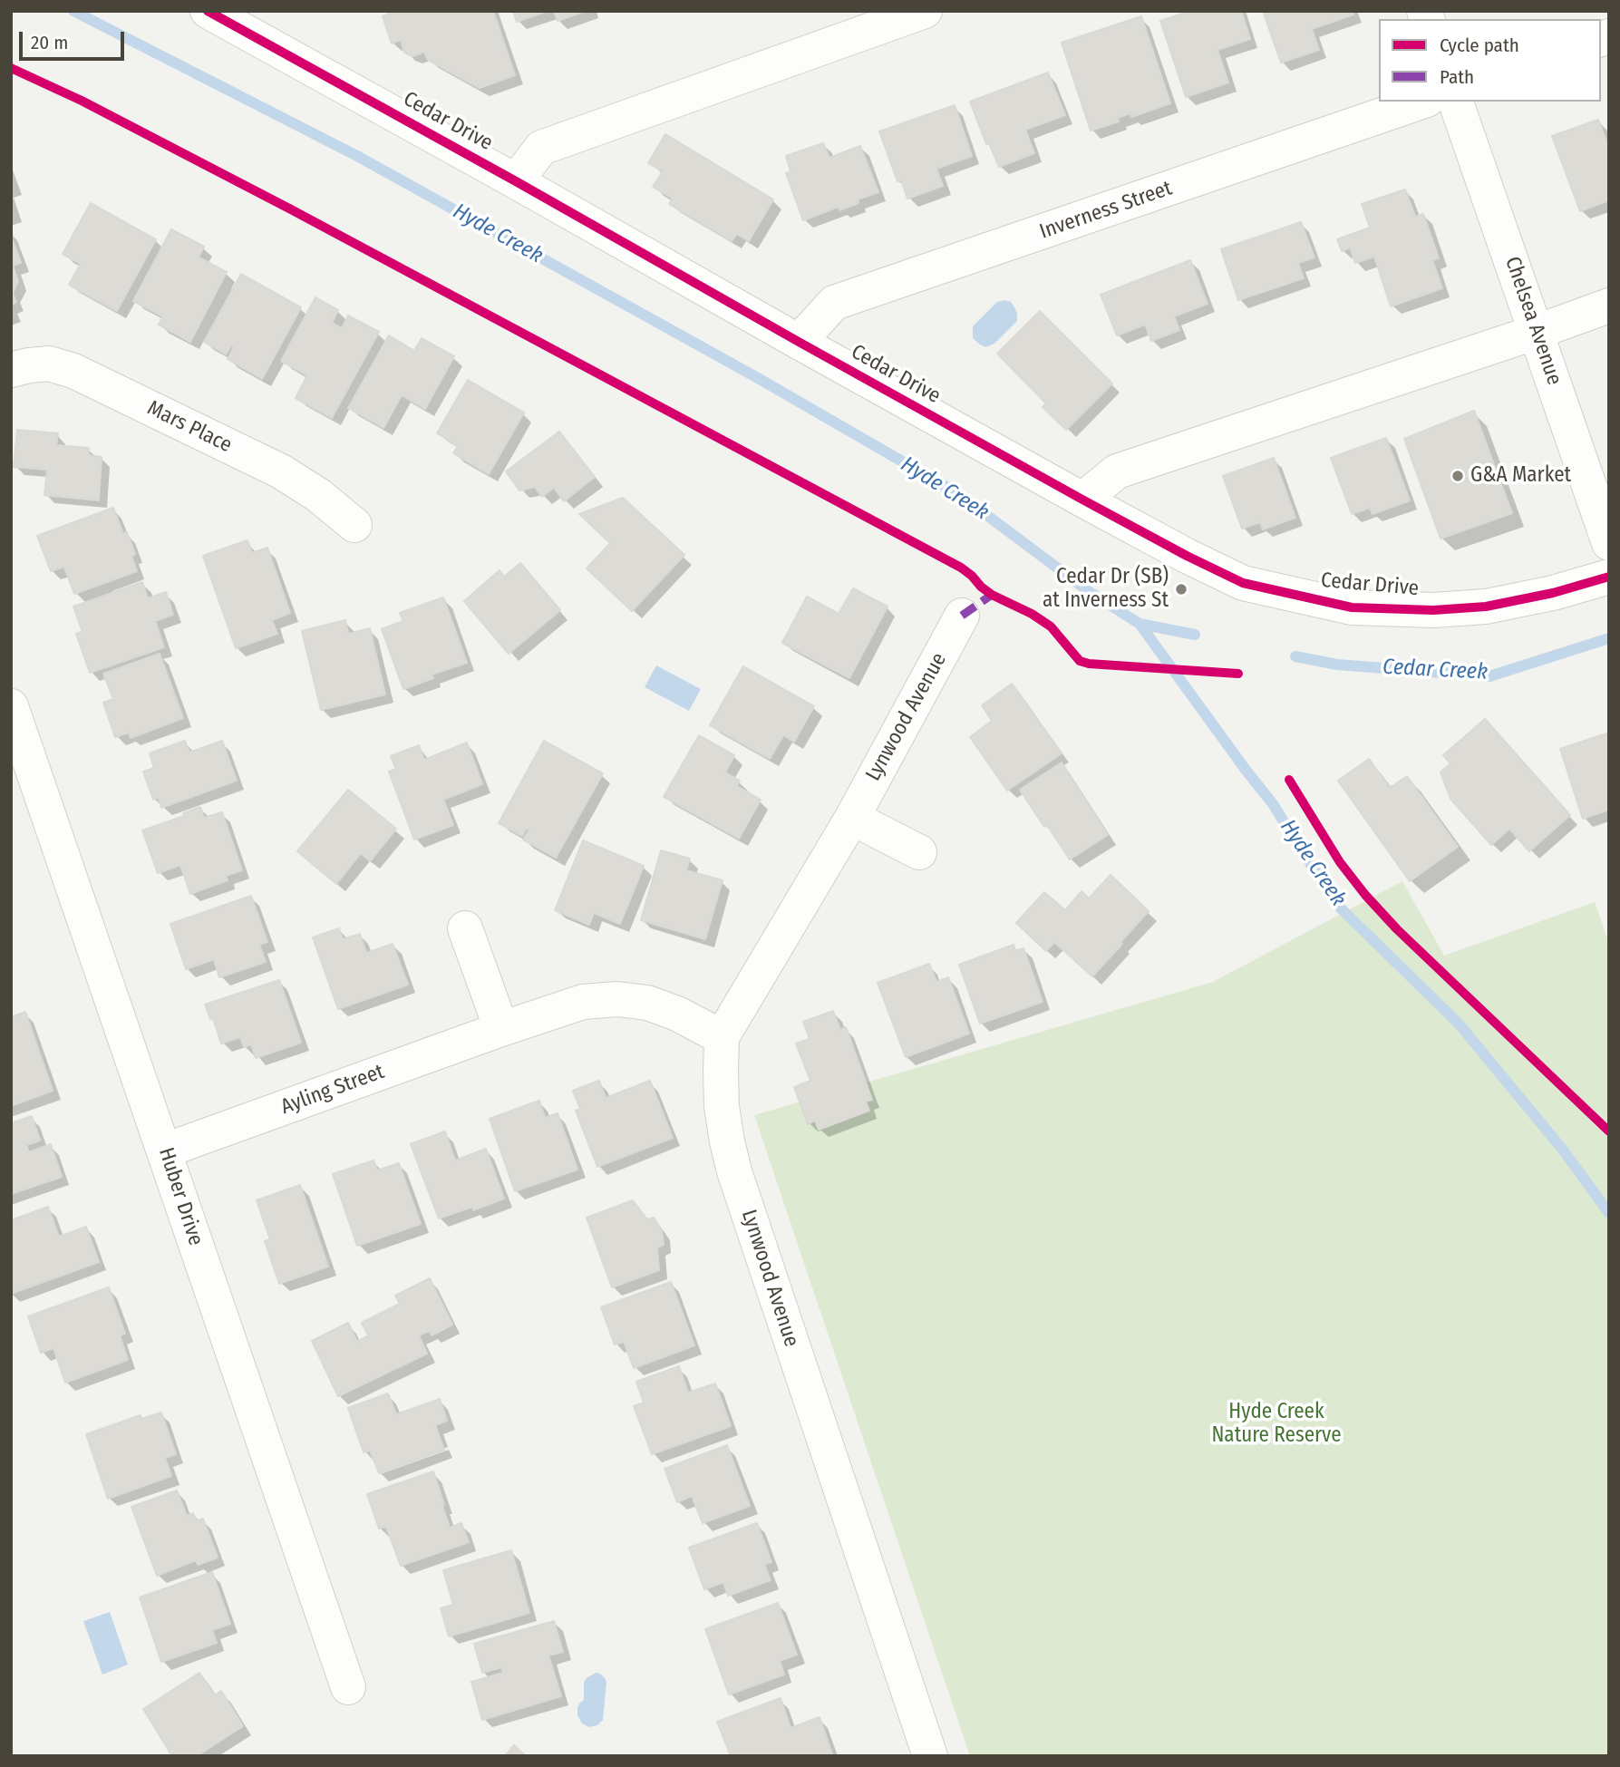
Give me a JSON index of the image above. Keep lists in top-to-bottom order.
{
  "streets": {
    "street": [
      "Cedar Drive",
      "Inverness Street",
      "Chelsea Avenue",
      "Mars Place",
      "Lynwood Avenue",
      "Ayling Street",
      "Huber Drive"
    ]
  },
  "crossings": [
    ["Cedar Drive", "Inverness Street"],
    ["Lynwood Avenue", "Ayling Street"],
    ["Ayling Street", "Huber Drive"]
  ],
  "water": ["Hyde Creek", "Cedar Creek"],
  "parks": ["Hyde Creek Nature Reserve"],
  "places": ["G&A Market", "Cedar Dr (SB) at Inverness St"],
  "legend": ["Cycle path", "Path"],
  "scale_bar": "20 m"
}
